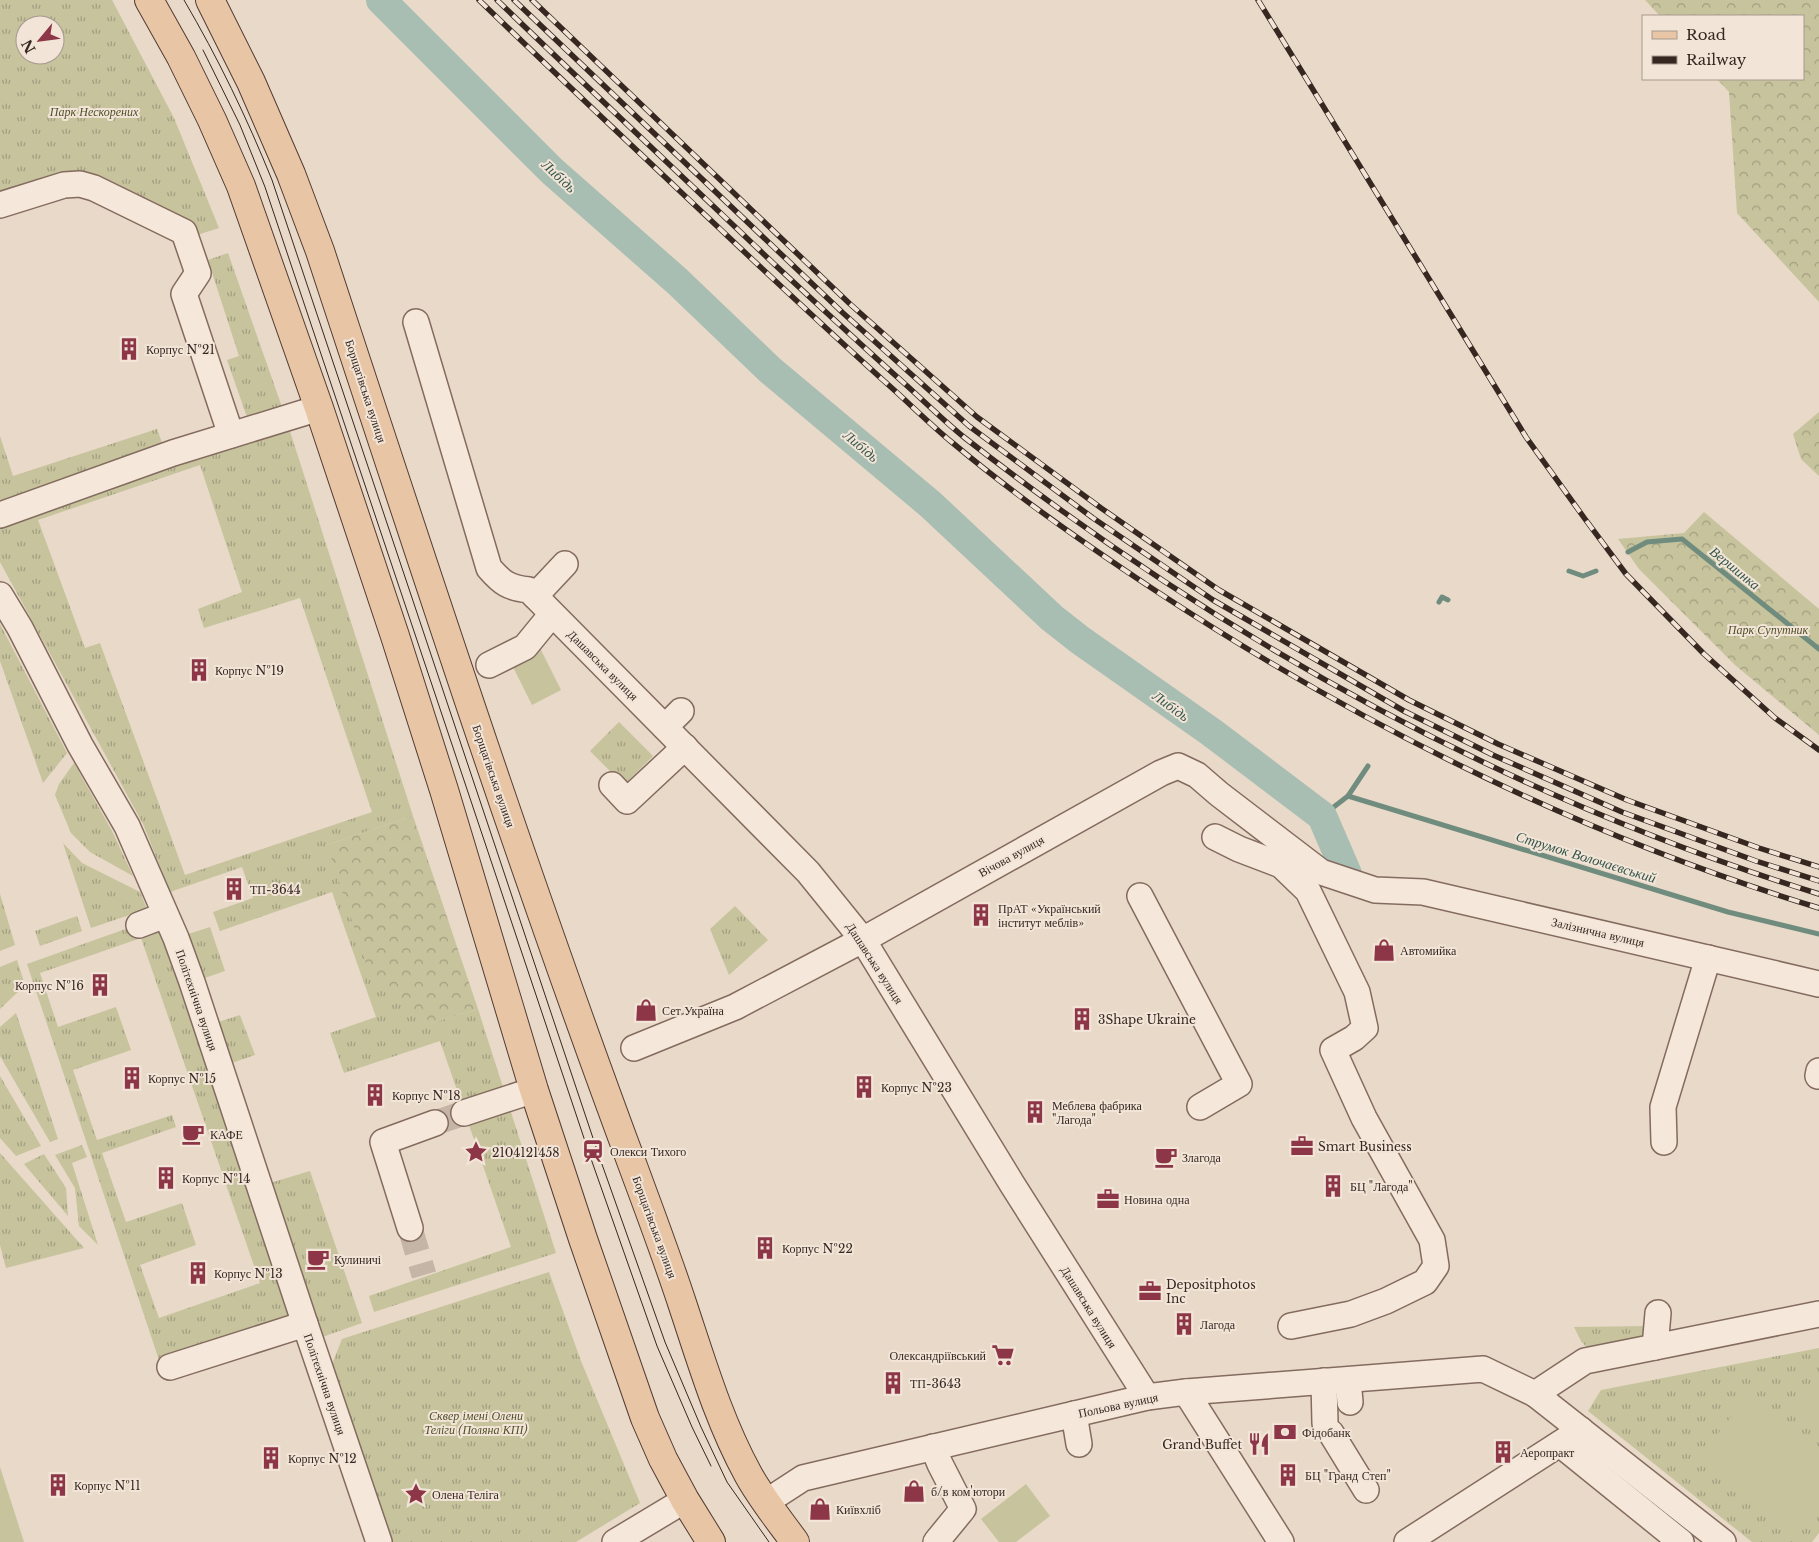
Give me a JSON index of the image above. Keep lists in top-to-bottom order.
{
  "streets": {
    "main road": ["Борщагівська вулиця"],
    "street": [
      "Дашавська вулиця",
      "Вічова вулиця",
      "Залізнична вулиця",
      "Політехнічна вулиця",
      "Польова вулиця"
    ]
  },
  "crossings": [
    ["Борщагівська вулиця", "Польова вулиця"],
    ["Дашавська вулиця", "Вічова вулиця"],
    ["Дашавська вулиця", "Польова вулиця"],
    ["Вічова вулиця", "Залізнична вулиця"]
  ],
  "water": ["Либідь", "Вершинка", "Струмок Волочаєвський"],
  "parks": ["Парк Нескорених", "Парк Супутник", "Сквер імені Олени Теліги (Поляна КПІ)"],
  "places": {
    "building": [
      "Корпус №21",
      "Корпус №19",
      "ТП-3644",
      "ПрАТ «Український інститут меблів»",
      "Корпус №16",
      "3Shape Ukraine",
      "Корпус №15",
      "Корпус №23",
      "Корпус №18",
      "Меблева фабрика \"Лагода\"",
      "Корпус №14",
      "БЦ \"Лагода\"",
      "Корпус №22",
      "Корпус №13",
      "Лагода",
      "ТП-3643",
      "Аеропракт",
      "Корпус №12",
      "БЦ \"Гранд Степ\"",
      "Корпус №11"
    ],
    "shop": [
      "Автомийка",
      "Сет Україна",
      "б/в ком'ютори",
      "Київхліб"
    ],
    "cafe": ["КАФЕ", "Злагода", "Кулиничі"],
    "office": ["Smart Business", "Новина одна", "Depositphotos Inc"],
    "station": ["Олекси Тихого"],
    "place": ["2104121458", "Олена Теліга"],
    "supermarket": ["Олександріївський"],
    "bank": ["Фідобанк"],
    "restaurant": ["Grand Buffet"]
  },
  "legend": ["Road", "Railway"],
  "north": "bottom left"
}
